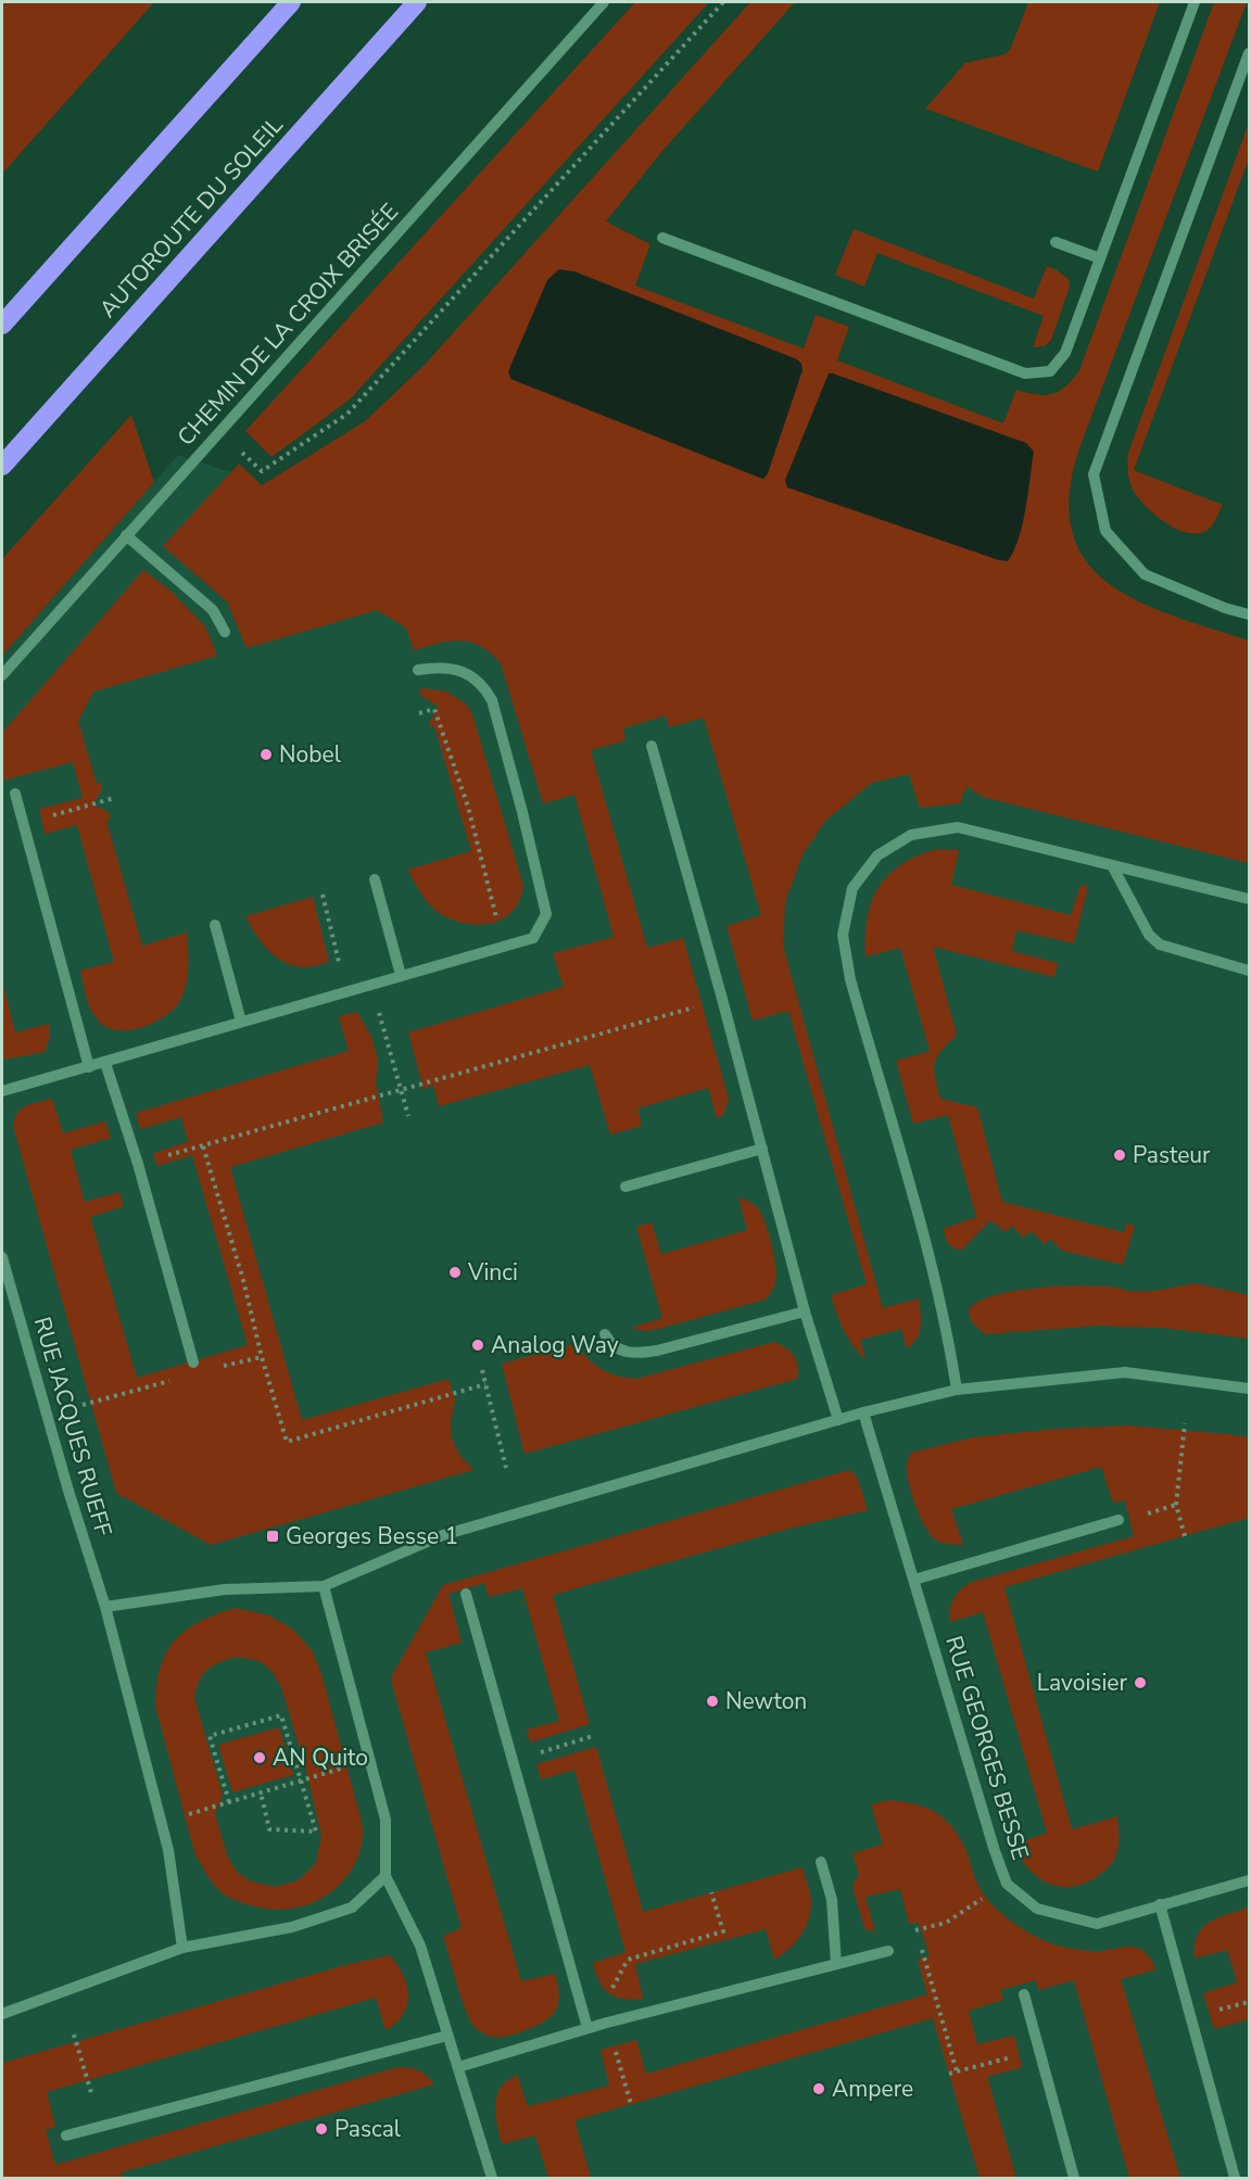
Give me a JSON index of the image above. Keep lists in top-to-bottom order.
{
  "streets": {
    "highway": ["AUTOROUTE DU SOLEIL"],
    "street": ["CHEMIN DE LA CROIX BRISÉE", "RUE JACQUES RUEFF", "RUE GEORGES BESSE"]
  },
  "places": {
    "other": [
      "Nobel",
      "Pasteur",
      "Vinci",
      "Analog Way",
      "Lavoisier",
      "Newton",
      "AN Quito",
      "Ampere",
      "Pascal"
    ],
    "transit": ["Georges Besse 1"]
  }
}
